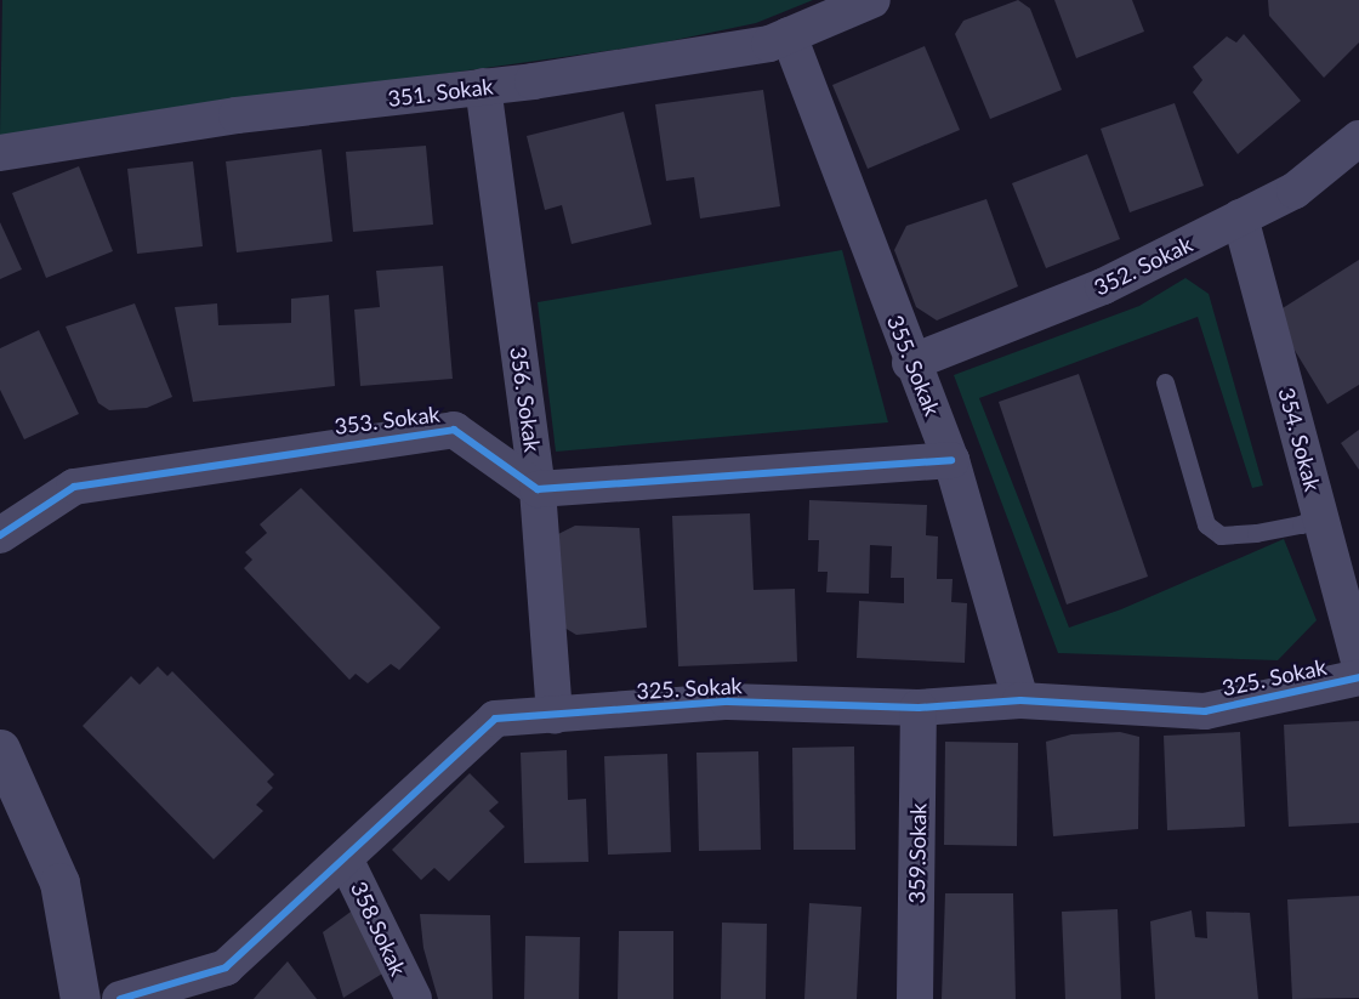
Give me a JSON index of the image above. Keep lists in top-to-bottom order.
{
  "streets": {
    "street": [
      "351. Sokak",
      "352. Sokak",
      "355. Sokak",
      "356. Sokak",
      "353. Sokak",
      "354. Sokak",
      "325. Sokak",
      "359.Sokak",
      "358.Sokak"
    ]
  },
  "crossings": [
    ["351. Sokak", "355. Sokak"],
    ["351. Sokak", "356. Sokak"],
    ["352. Sokak", "355. Sokak"],
    ["352. Sokak", "354. Sokak"],
    ["355. Sokak", "325. Sokak"],
    ["356. Sokak", "353. Sokak"],
    ["356. Sokak", "325. Sokak"],
    ["325. Sokak", "359.Sokak"],
    ["325. Sokak", "358.Sokak"]
  ]
}
